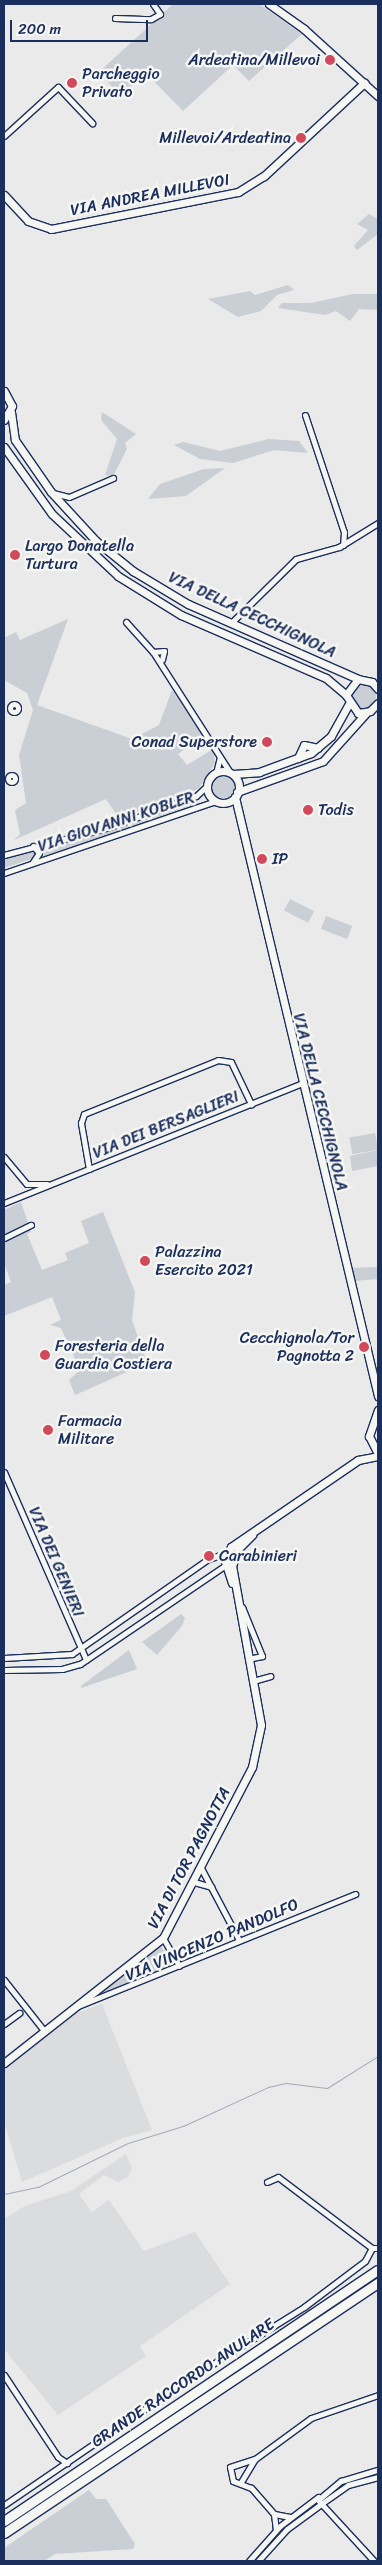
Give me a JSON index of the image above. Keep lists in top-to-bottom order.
{
  "streets": {
    "highway": ["GRANDE RACCORDO ANULARE"],
    "street": [
      "VIA ANDREA MILLEVOI",
      "VIA DELLA CECCHIGNOLA",
      "VIA GIOVANNI KOBLER",
      "VIA DEI BERSAGLIERI",
      "VIA DEI GENIERI",
      "VIA DI TOR PAGNOTTA",
      "VIA VINCENZO PANDOLFO"
    ]
  },
  "crossings": [
    ["VIA DELLA CECCHIGNOLA", "VIA GIOVANNI KOBLER"],
    ["VIA DELLA CECCHIGNOLA", "VIA DEI BERSAGLIERI"],
    ["VIA DI TOR PAGNOTTA", "VIA VINCENZO PANDOLFO"]
  ],
  "places": [
    "Ardeatina/Millevoi",
    "Parcheggio Privato",
    "Millevoi/Ardeatina",
    "Largo Donatella Turtura",
    "Conad Superstore",
    "Todis",
    "IP",
    "Palazzina Esercito 2021",
    "Cecchignola/Tor Pagnotta 2",
    "Foresteria della Guardia Costiera",
    "Farmacia Militare",
    "Carabinieri"
  ],
  "scale_bar": "200 m"
}
